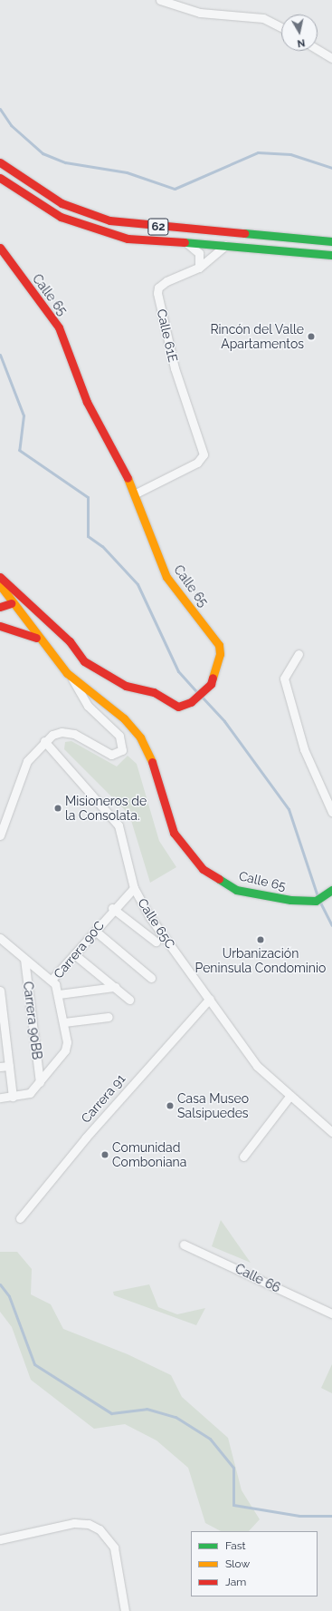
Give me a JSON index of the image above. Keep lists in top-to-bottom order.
{
  "streets": {
    "main road": ["62", "Calle 65"],
    "street": [
      "Calle 61E",
      "Calle 65C",
      "Carrera 90C",
      "Carrera 90BB",
      "Carrera 91",
      "Calle 66"
    ]
  },
  "crossings": [
    ["Calle 65", "Calle 61E"],
    ["Calle 65C", "Carrera 90C"],
    ["Calle 65C", "Carrera 91"],
    ["Carrera 90C", "Carrera 90BB"]
  ],
  "places": [
    "Rincón del Valle Apartamentos",
    "Misioneros de la Consolata.",
    "Urbanización Peninsula Condominio",
    "Casa Museo Salsipuedes",
    "Comunidad Comboniana"
  ],
  "legend": ["Fast", "Slow", "Jam"],
  "north": "bottom"
}
